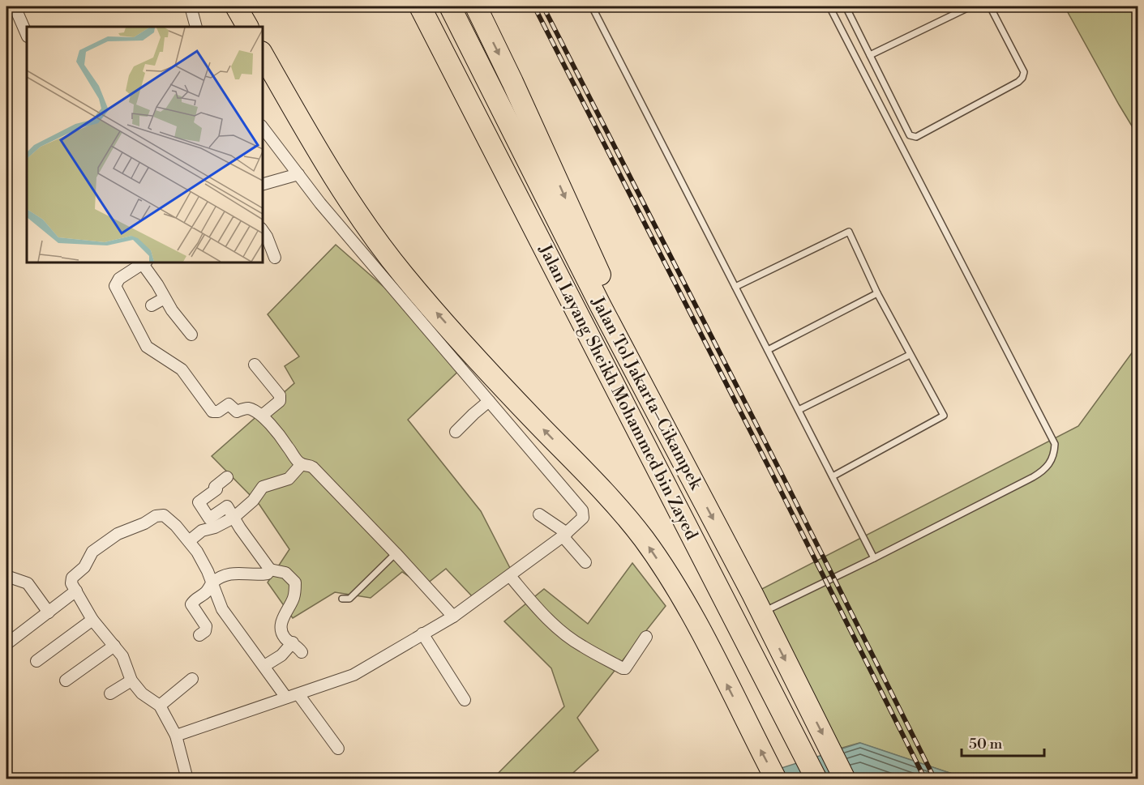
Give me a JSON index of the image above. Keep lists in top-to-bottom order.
{
  "streets": {
    "highway": ["Jalan Layang Sheikh Mohammed bin Zayed", "Jalan Tol Jakarta–Cikampek"]
  },
  "scale_bar": "50 m"
}
